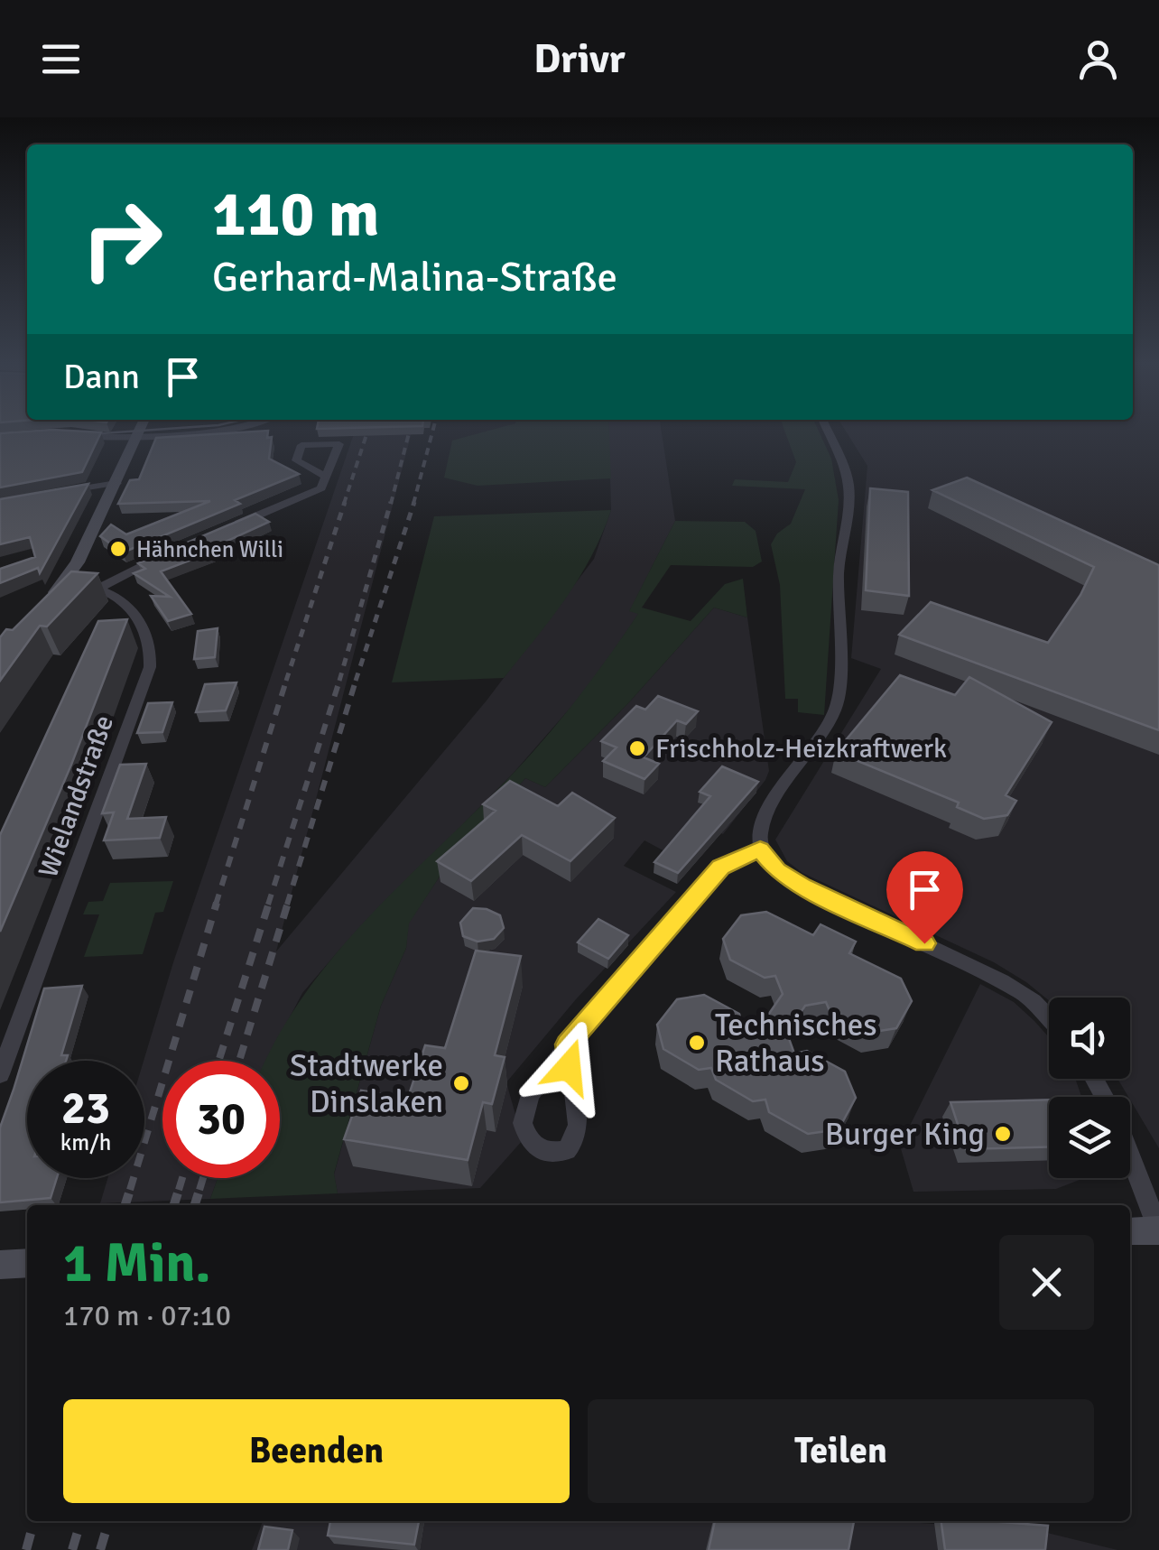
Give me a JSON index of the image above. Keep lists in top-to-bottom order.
{
  "streets": {
    "street": ["Wielandstraße"]
  },
  "places": [
    "Hähnchen Willi",
    "Frischholz-Heizkraftwerk",
    "Technisches Rathaus",
    "Stadtwerke Dinslaken",
    "Burger King"
  ],
  "page": {
    "header": "Drivr",
    "turn": ["110 m", "Gerhard-Malina-Straße"],
    "then": "Dann",
    "speed": "23 km/h",
    "limit": "30",
    "heading": ["1 Min.", "170 m · 07:10"],
    "buttons": ["Beenden", "Teilen"]
  }
}
